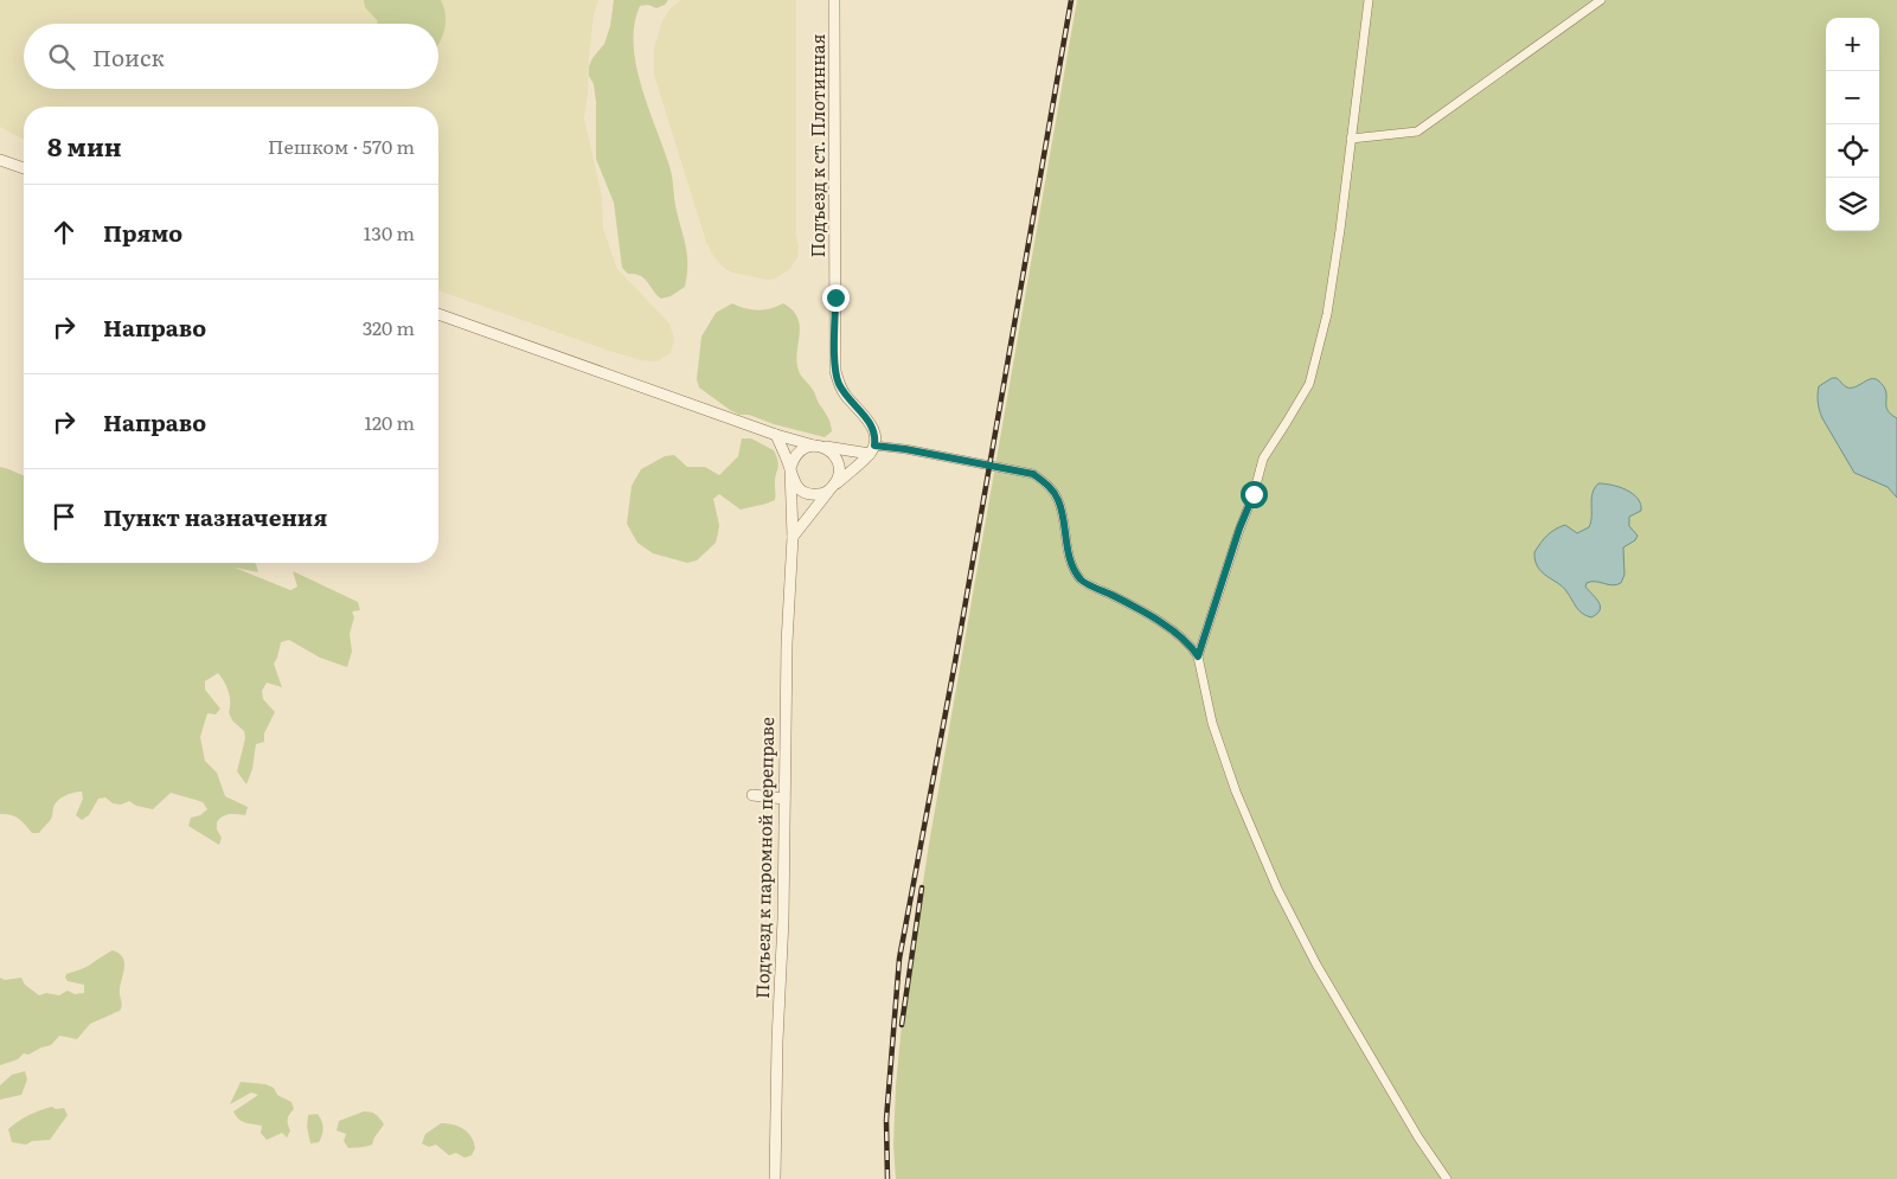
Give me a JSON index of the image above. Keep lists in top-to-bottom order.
{
  "streets": {
    "street": ["Подъезд к ст. Плотинная", "Подъезд к паромной переправе"]
  },
  "page": {
    "map_buttons": ["+", "−"],
    "search": "Поиск",
    "heading": ["8 мин", "Пешком · 570 m"],
    "list": [
      ["Прямо", "130 m"],
      ["Направо", "320 m"],
      ["Направо", "120 m"],
      "Пункт назначения"
    ]
  }
}
